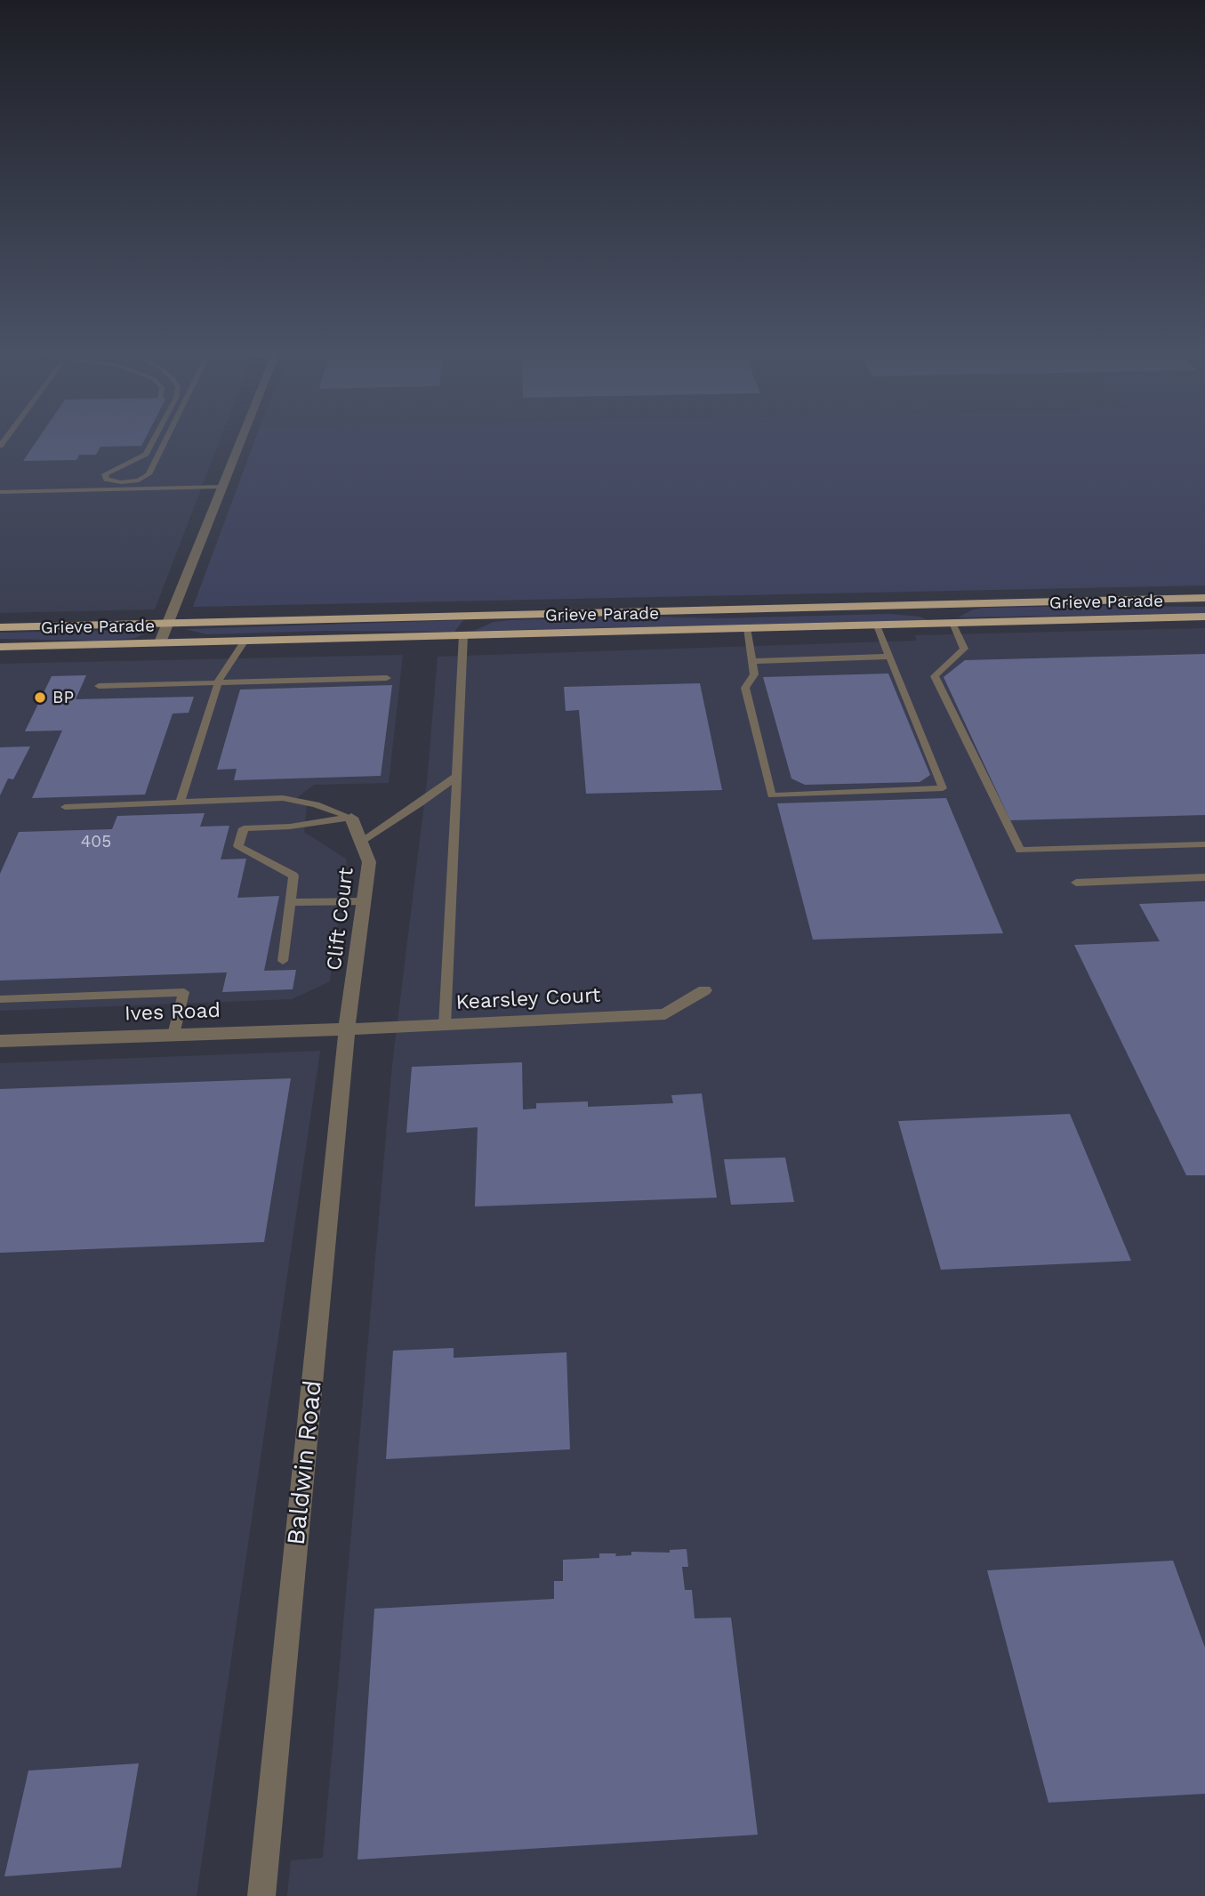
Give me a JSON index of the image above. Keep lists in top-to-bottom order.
{
  "streets": {
    "main road": ["Grieve Parade"],
    "street": [
      "Clift Court",
      "Kearsley Court",
      "Ives Road",
      "Baldwin Road"
    ]
  },
  "crossings": [
    ["Clift Court", "Kearsley Court"],
    ["Clift Court", "Ives Road"],
    ["Clift Court", "Baldwin Road"],
    ["Kearsley Court", "Ives Road"],
    ["Kearsley Court", "Baldwin Road"],
    ["Ives Road", "Baldwin Road"]
  ],
  "places": ["BP"],
  "house_numbers": ["405"]
}
